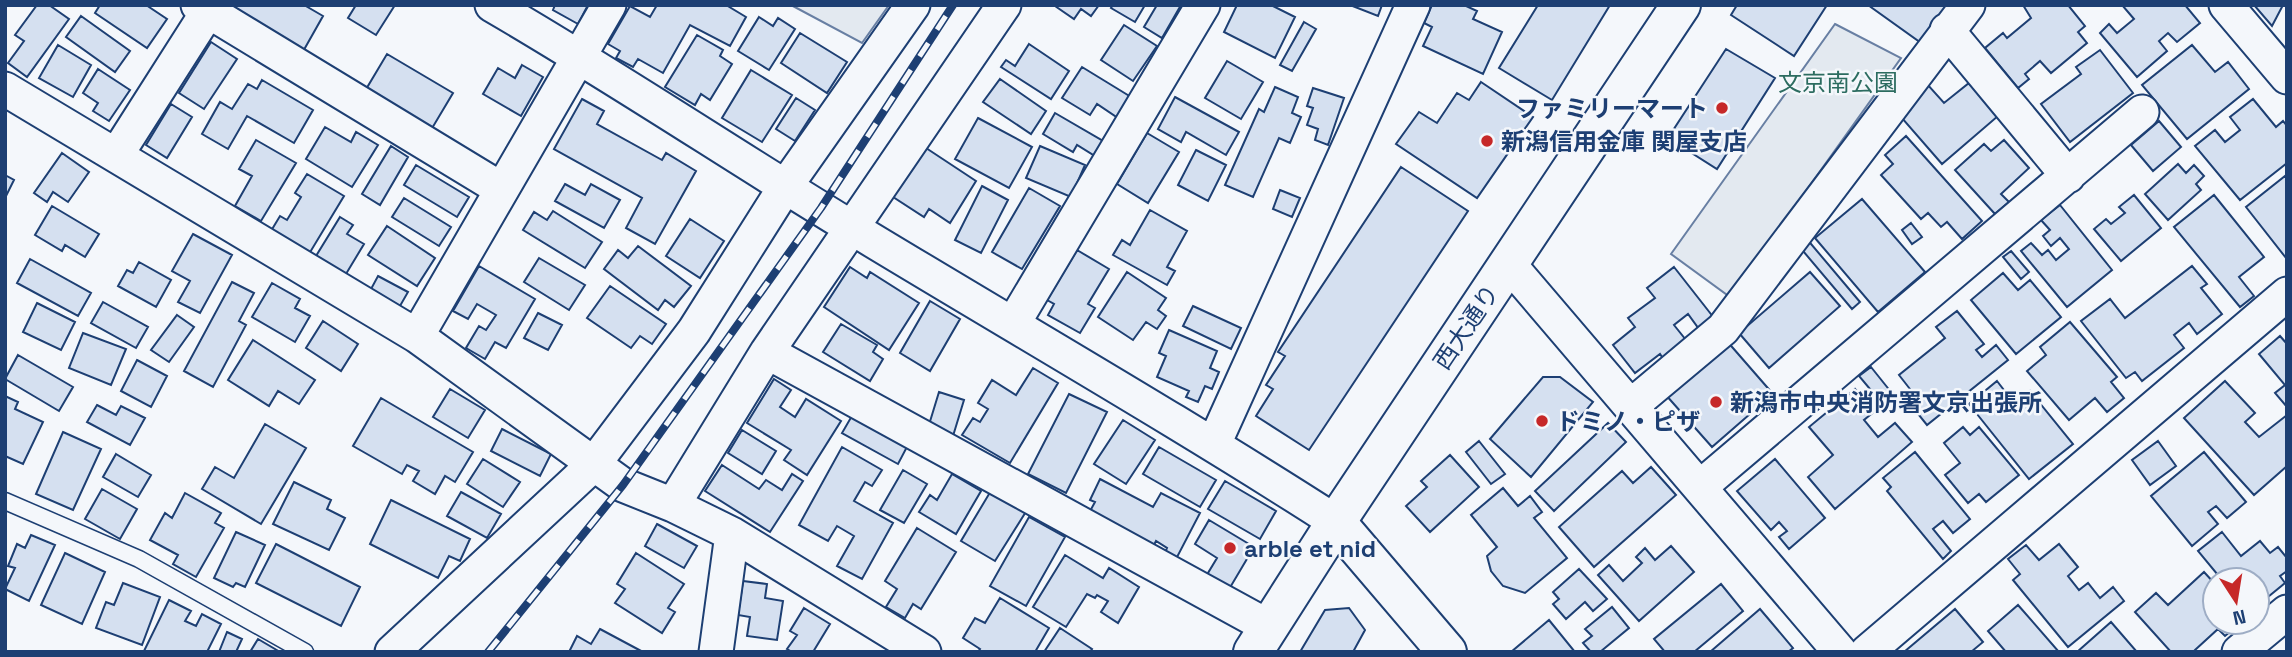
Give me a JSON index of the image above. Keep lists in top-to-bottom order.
{
  "streets": {
    "main road": ["西大通り"]
  },
  "parks": ["文京南公園"],
  "places": [
    "ファミリーマート",
    "新潟信用金庫 関屋支店",
    "新潟市中央消防署文京出張所",
    "ドミノ・ピザ",
    "arble et nid"
  ],
  "north": "bottom"
}
